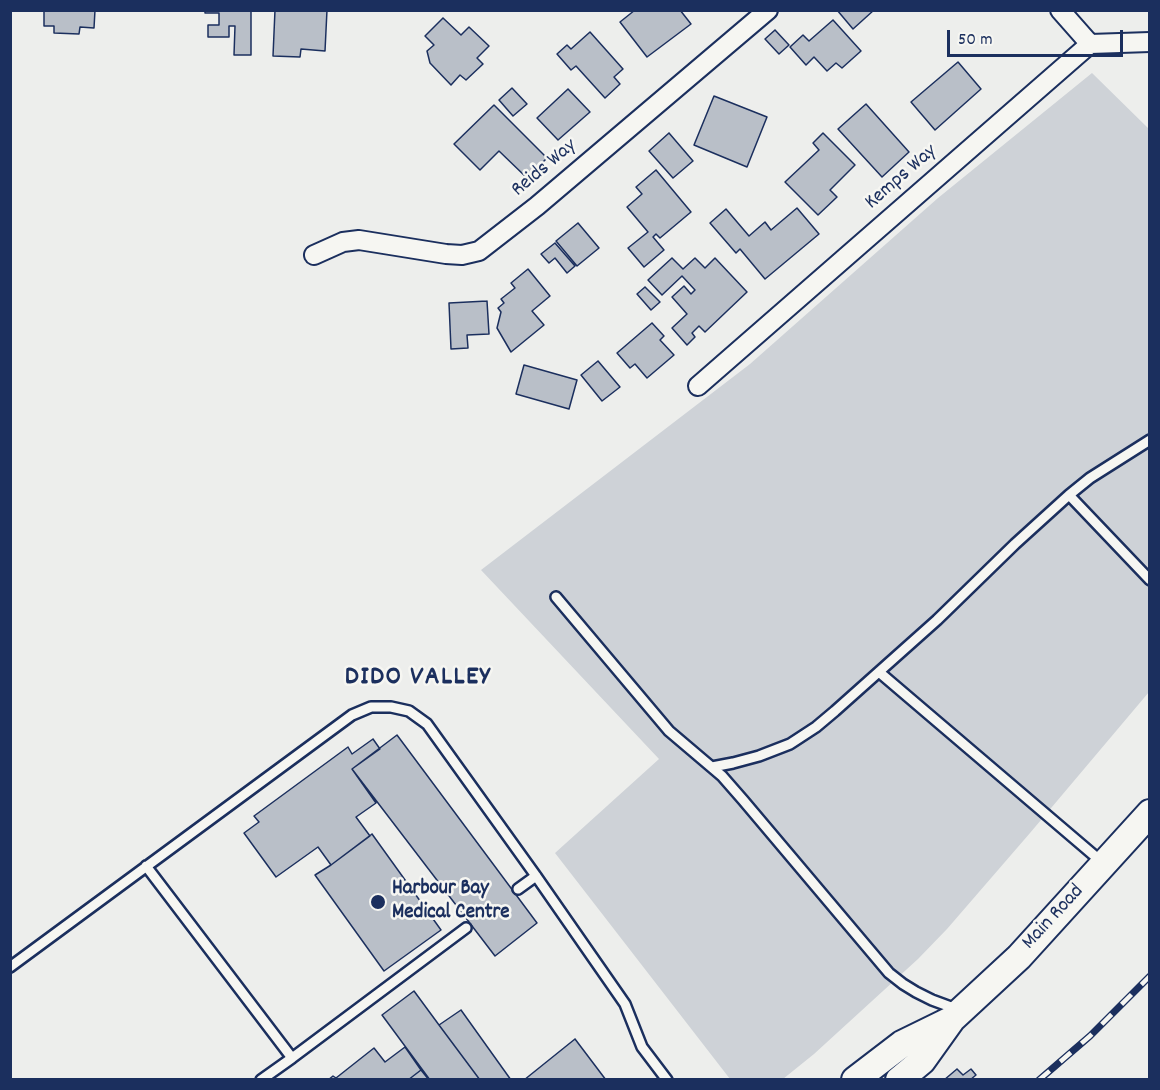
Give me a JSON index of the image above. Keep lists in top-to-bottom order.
{
  "streets": {
    "main road": ["Main Road"],
    "street": ["Reids Way", "Kemps Way"]
  },
  "districts": ["DIDO VALLEY"],
  "places": ["Harbour Bay Medical Centre"],
  "scale_bar": "50 m"
}
